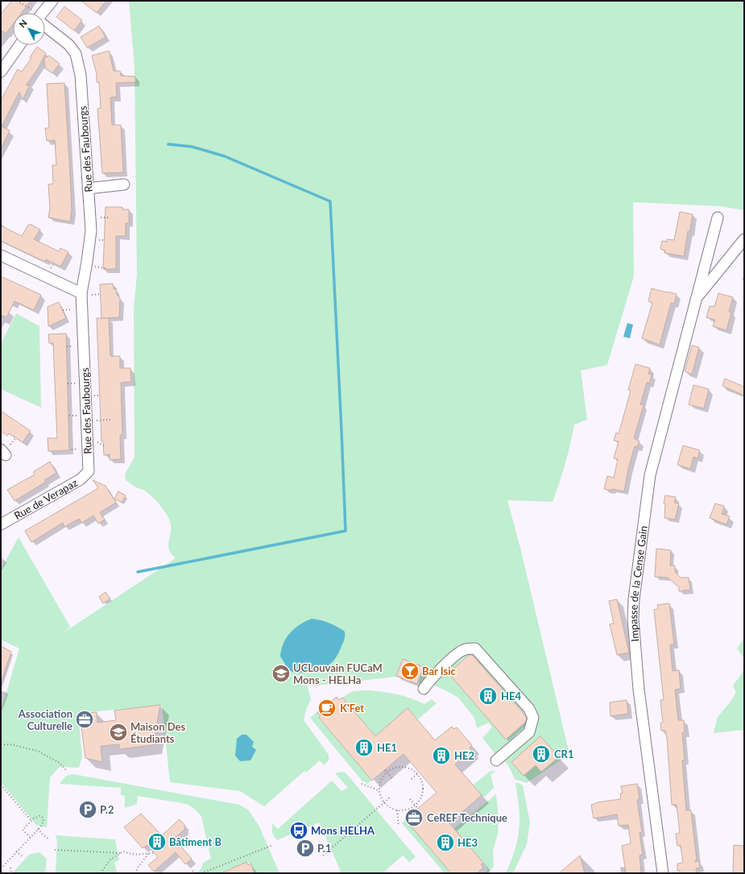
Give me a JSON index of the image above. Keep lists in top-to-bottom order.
{
  "streets": {
    "street": ["Rue des Faubourgs", "Rue de Verapaz", "Impasse de la Cense Gain"]
  },
  "crossings": [
    ["Rue des Faubourgs", "Rue de Verapaz"]
  ],
  "places": {
    "bar": ["Bar Isic"],
    "school or university": ["UCLouvain FUCaM Mons - HELHa", "Maison Des Étudiants"],
    "building": [
      "HE4",
      "HE1",
      "CR1",
      "HE2",
      "Bâtiment B",
      "HE3"
    ],
    "cafe": ["K'Fet"],
    "office": ["Association Culturelle", "CeREF Technique"],
    "parking": ["P.2", "P.1"],
    "bus stop": ["Mons HELHA"]
  },
  "north": "top left"
}
